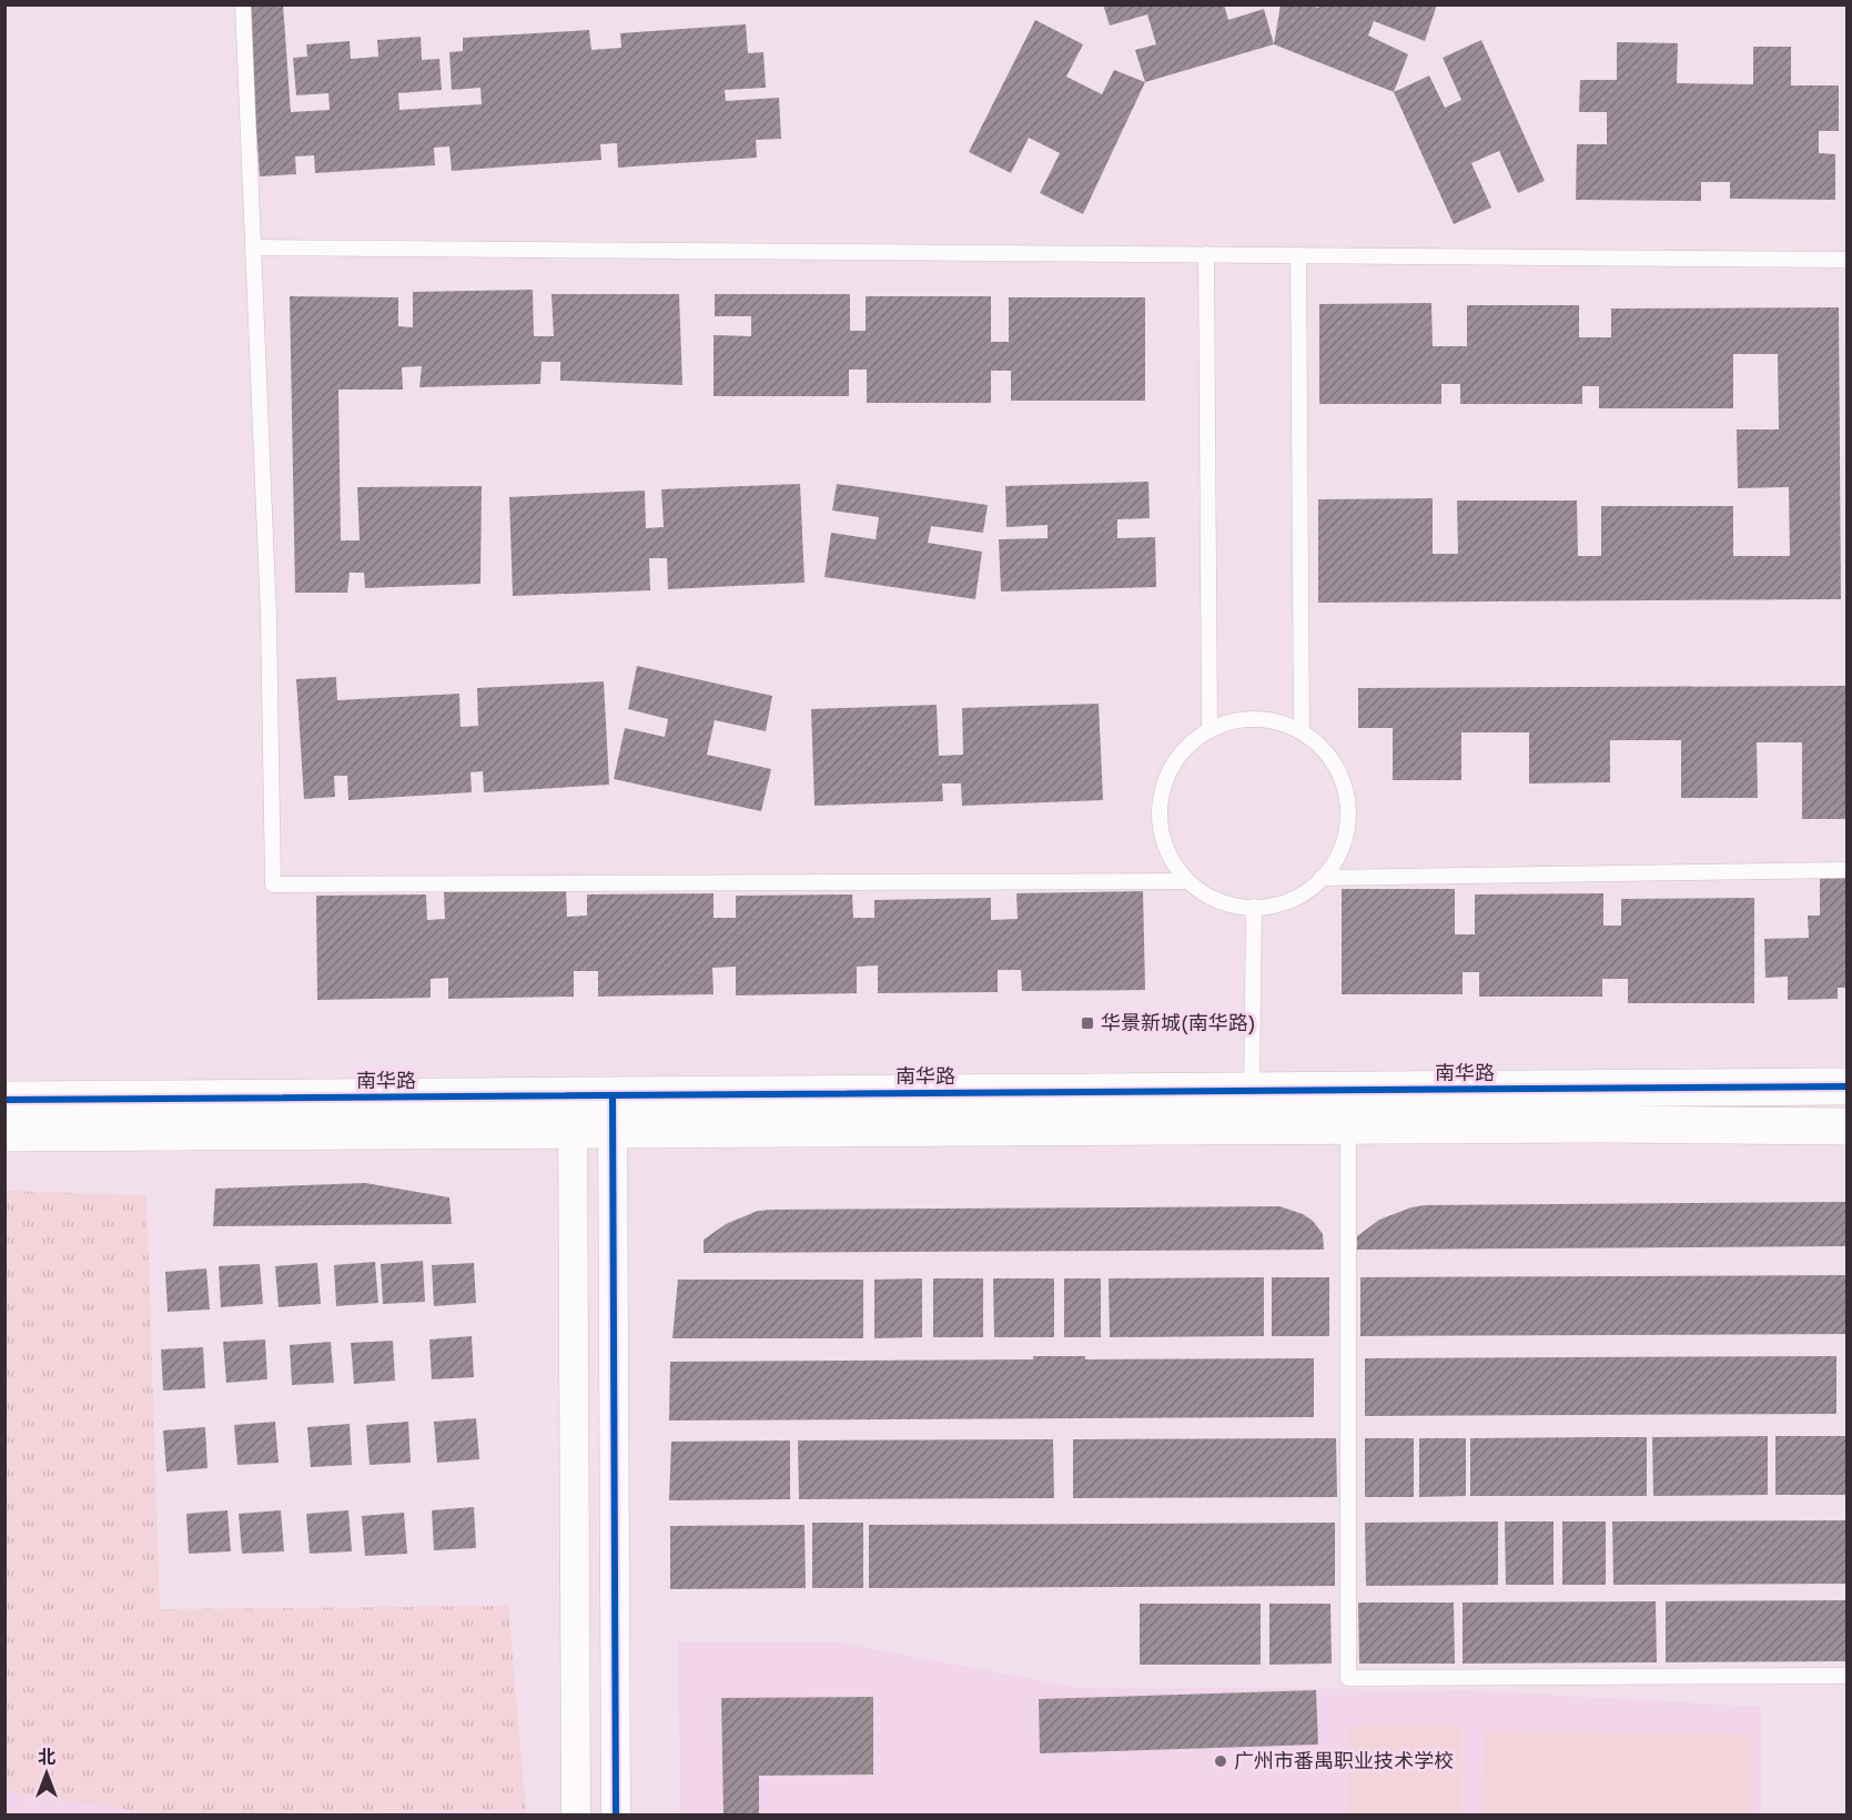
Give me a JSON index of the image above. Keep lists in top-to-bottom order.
{
  "streets": {
    "street": ["南华路"]
  },
  "places": {
    "transit": ["华景新城(南华路)"],
    "other": ["广州市番禺职业技术学校"]
  },
  "north": "top"
}
